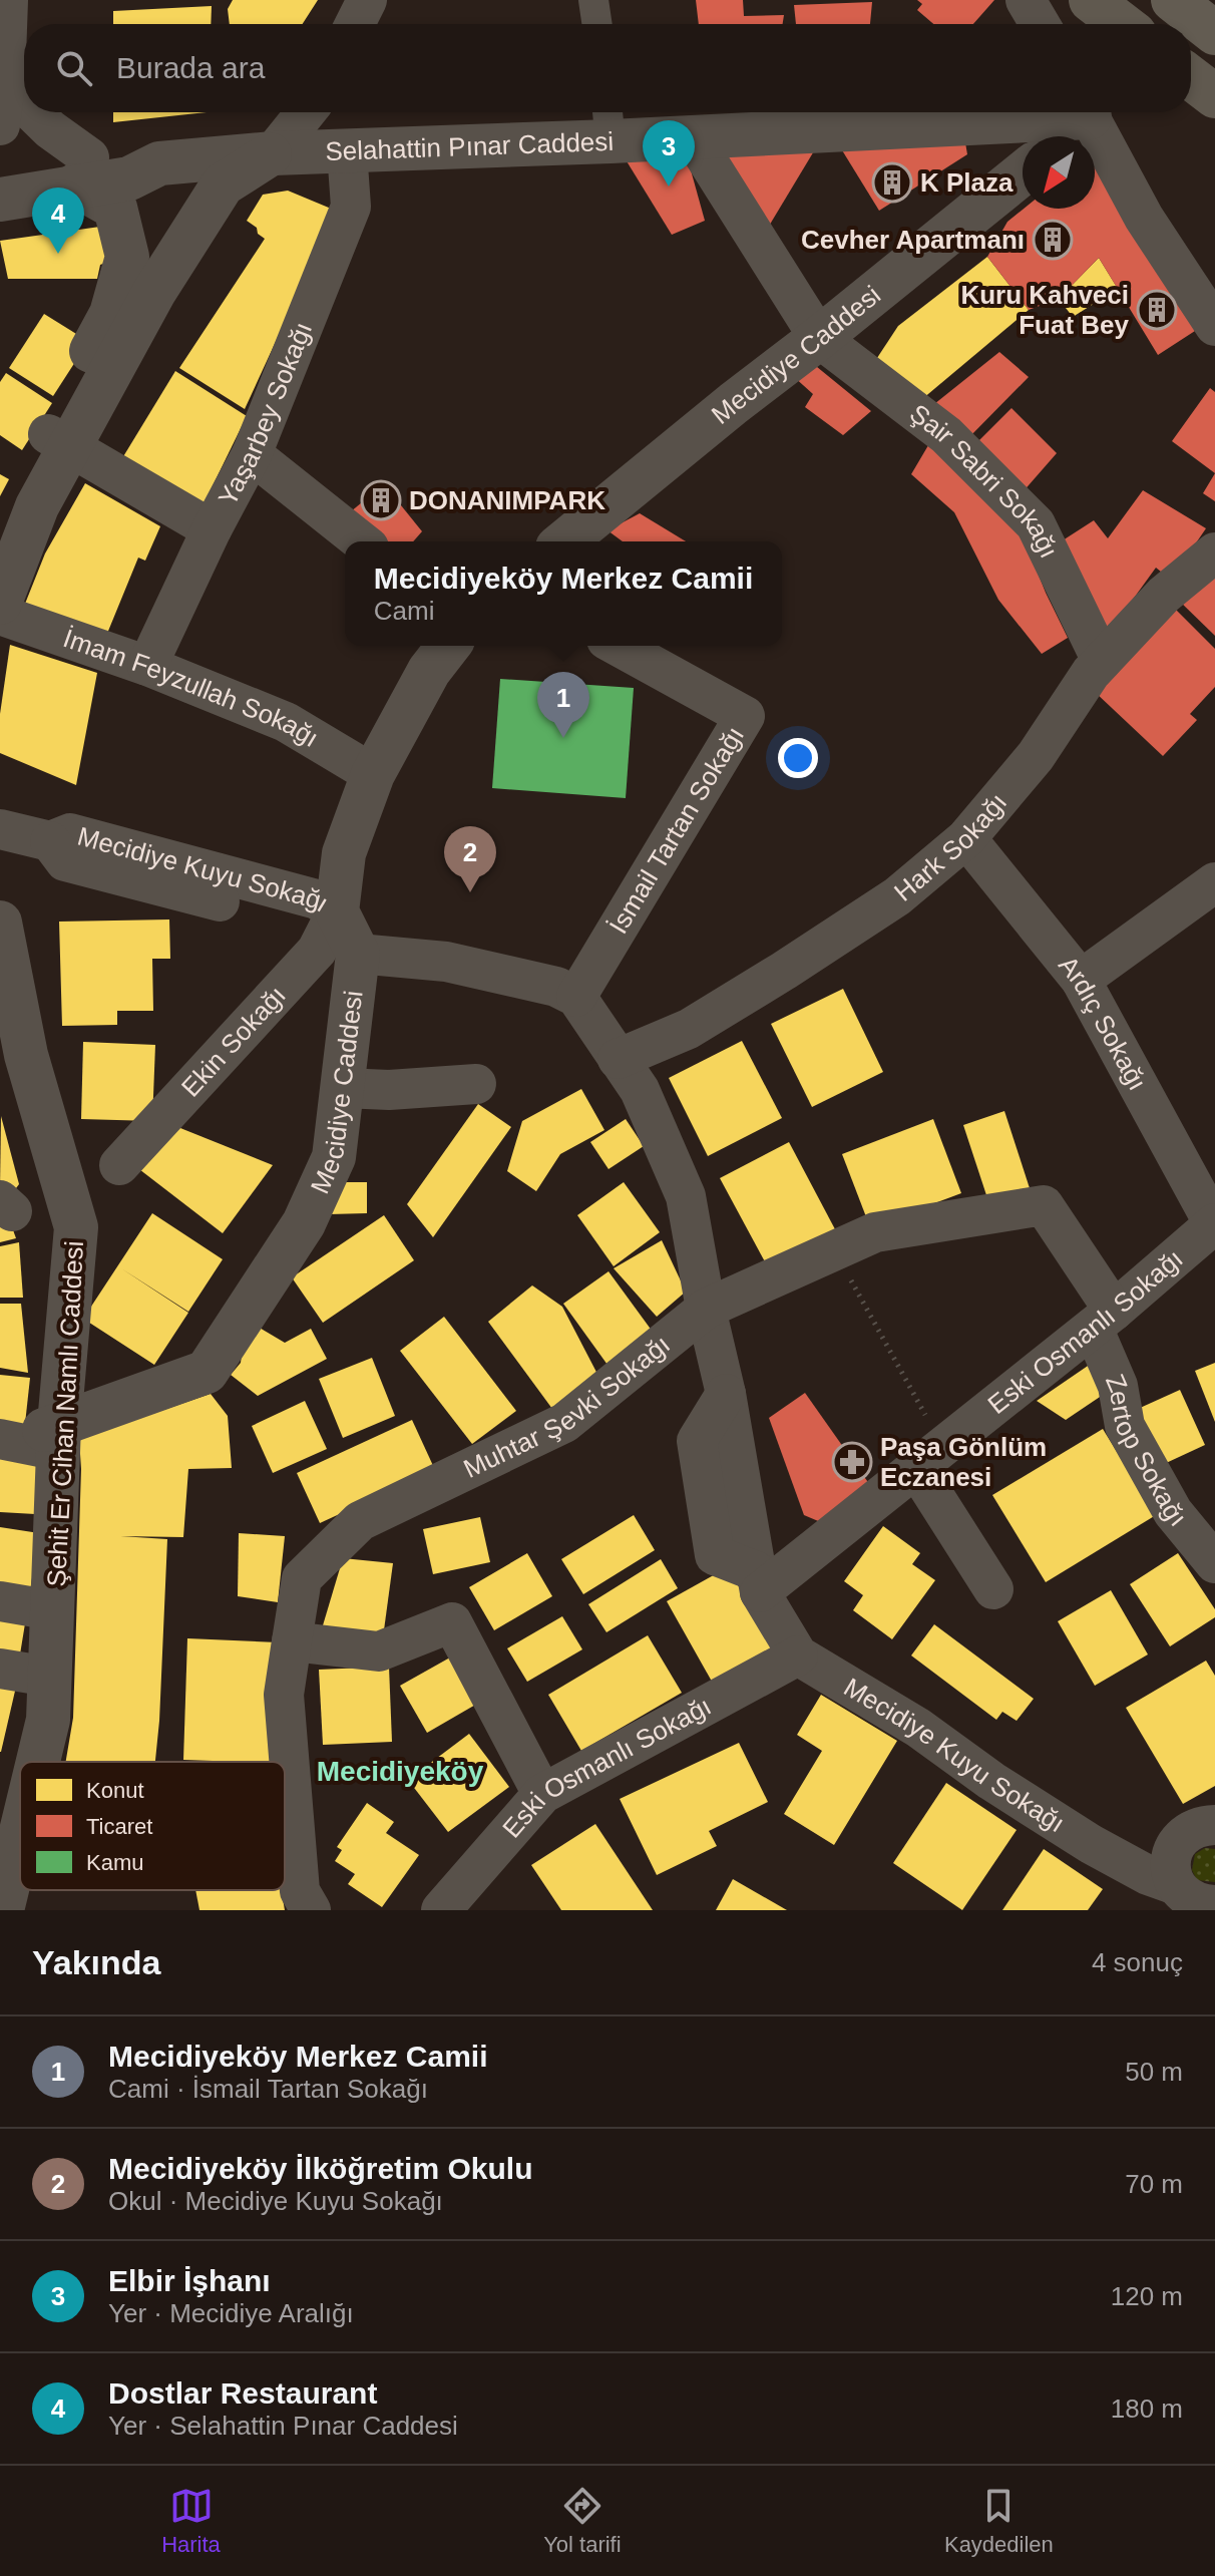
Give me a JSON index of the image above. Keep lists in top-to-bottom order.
{
  "streets": {
    "street": [
      "Selahattin Pınar Caddesi",
      "Mecidiye Caddesi",
      "Yaşarbey Sokağı",
      "Şair Sabri Sokağı",
      "İmam Feyzullah Sokağı",
      "İsmail Tartan Sokağı",
      "Hark Sokağı",
      "Mecidiye Kuyu Sokağı",
      "Ardıç Sokağı",
      "Ekin Sokağı",
      "Eski Osmanlı Sokağı",
      "Muhtar Şevki Sokağı",
      "Şehit Er Cihan Namlı Caddesi",
      "Zertop Sokağı"
    ]
  },
  "crossings": [
    ["Selahattin Pınar Caddesi", "Yaşarbey Sokağı"],
    ["Mecidiye Caddesi", "Şair Sabri Sokağı"],
    ["Mecidiye Caddesi", "Mecidiye Kuyu Sokağı"],
    ["Mecidiye Caddesi", "Ekin Sokağı"],
    ["Mecidiye Caddesi", "Şehit Er Cihan Namlı Caddesi"],
    ["Yaşarbey Sokağı", "İmam Feyzullah Sokağı"],
    ["Şair Sabri Sokağı", "Hark Sokağı"],
    ["Hark Sokağı", "Ardıç Sokağı"],
    ["Mecidiye Kuyu Sokağı", "Ekin Sokağı"],
    ["Mecidiye Kuyu Sokağı", "Eski Osmanlı Sokağı"],
    ["Mecidiye Kuyu Sokağı", "Muhtar Şevki Sokağı"],
    ["Ardıç Sokağı", "Eski Osmanlı Sokağı"],
    ["Eski Osmanlı Sokağı", "Muhtar Şevki Sokağı"],
    ["Eski Osmanlı Sokağı", "Zertop Sokağı"],
    ["Muhtar Şevki Sokağı", "Zertop Sokağı"]
  ],
  "districts": ["Mecidiyeköy"],
  "places": {
    "building": [
      "K Plaza",
      "Cevher Apartmanı",
      "Kuru Kahveci Fuat Bey",
      "DONANIMPARK"
    ],
    "pharmacy": ["Paşa Gönlüm Eczanesi"]
  },
  "legend": ["Konut", "Ticaret", "Kamu"],
  "north": "bottom left",
  "page": {
    "search": "Burada ara",
    "pins": [
      "3",
      "4",
      "1",
      "2"
    ],
    "popup": ["Mecidiyeköy Merkez Camii", "Cami"],
    "heading": ["Yakında", "4 sonuç"],
    "list": [
      {
        "mark": "1",
        "name": "Mecidiyeköy Merkez Camii",
        "note": "Cami · İsmail Tartan Sokağı",
        "value": "50 m"
      },
      {
        "mark": "2",
        "name": "Mecidiyeköy İlköğretim Okulu",
        "note": "Okul · Mecidiye Kuyu Sokağı",
        "value": "70 m"
      },
      {
        "mark": "3",
        "name": "Elbir İşhanı",
        "note": "Yer · Mecidiye Aralığı",
        "value": "120 m"
      },
      {
        "mark": "4",
        "name": "Dostlar Restaurant",
        "note": "Yer · Selahattin Pınar Caddesi",
        "value": "180 m"
      }
    ],
    "nav": ["Harita", "Yol tarifi", "Kaydedilen"]
  }
}
